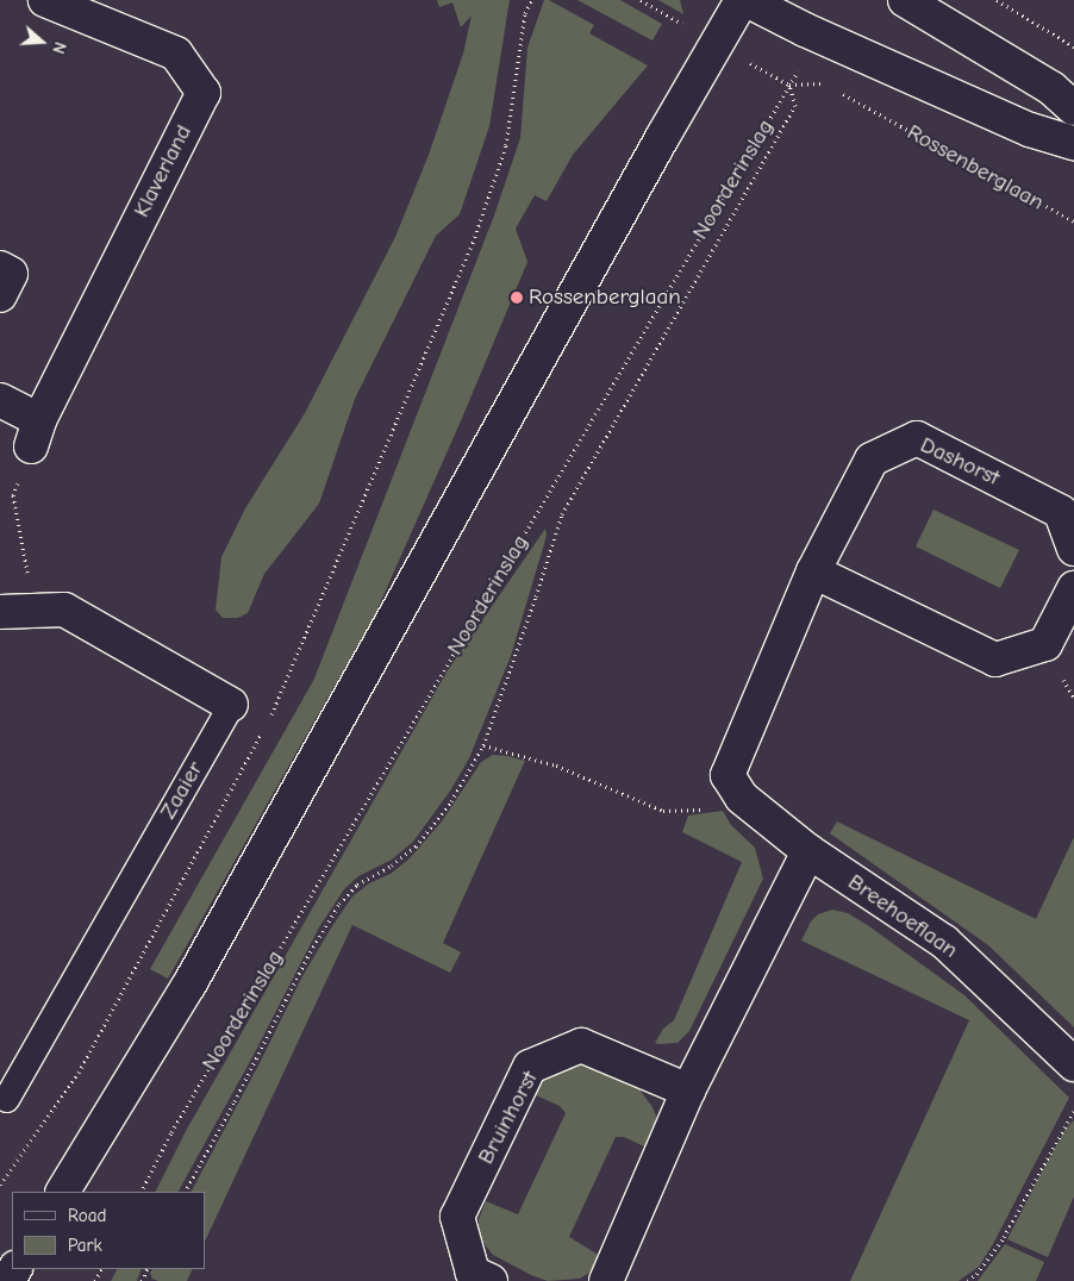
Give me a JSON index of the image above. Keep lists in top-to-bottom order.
{
  "streets": {
    "street": [
      "Klaverland",
      "Dashorst",
      "Zaaier",
      "Breehoeflaan",
      "Bruinhorst"
    ],
    "path": ["Rossenberglaan", "Noorderinslag"]
  },
  "crossings": [
    ["Dashorst", "Breehoeflaan"]
  ],
  "places": ["Rossenberglaan"],
  "legend": ["Road", "Park"],
  "north": "right"
}
